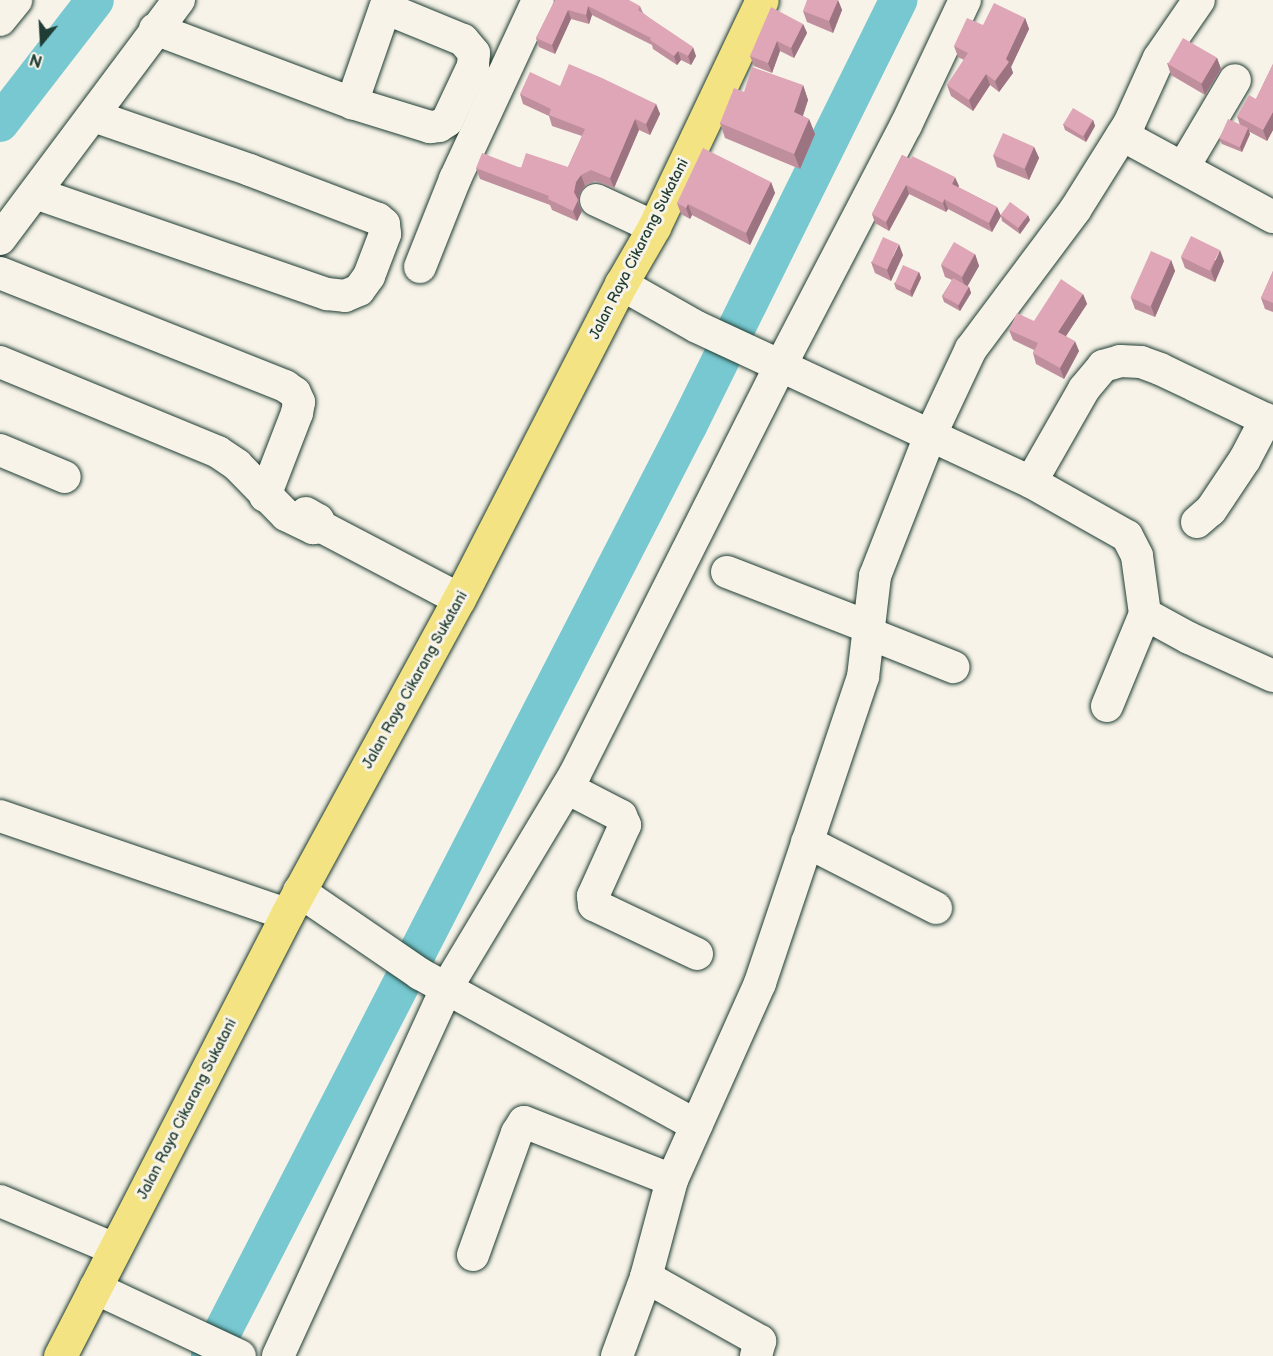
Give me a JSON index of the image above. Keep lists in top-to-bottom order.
{
  "streets": {
    "main road": ["Jalan Raya Cikarang Sukatani"]
  },
  "north": "bottom"
}
